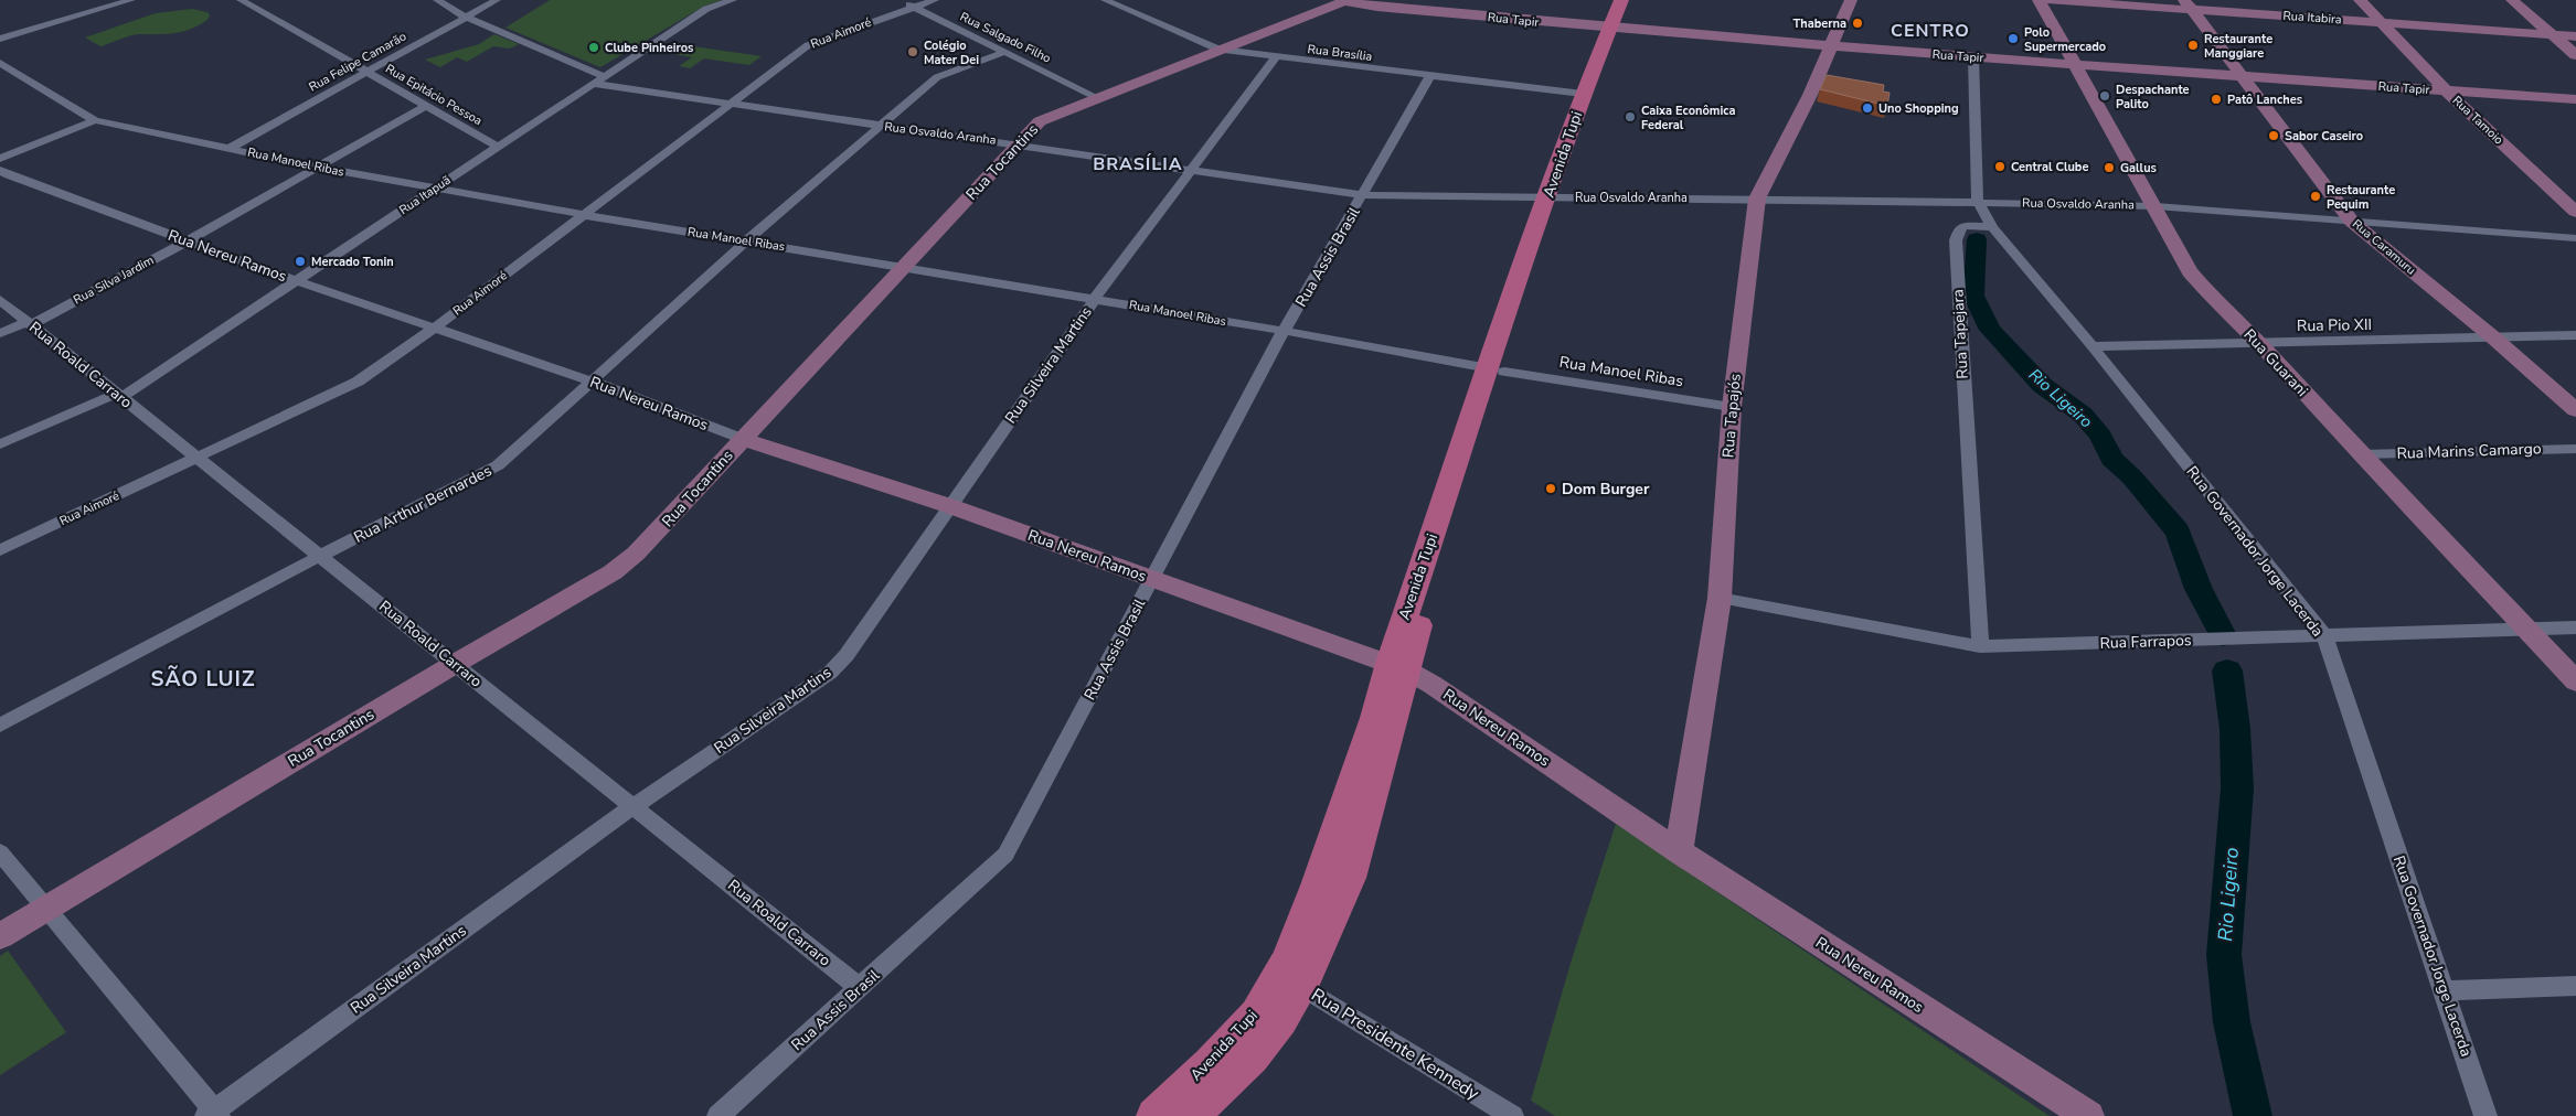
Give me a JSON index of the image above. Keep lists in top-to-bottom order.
{
  "streets": {
    "main road": ["Avenida Tupi"],
    "street": [
      "Rua Itabira",
      "Rua Tapir",
      "Rua Aimoré",
      "Rua Salgado Filho",
      "Rua Brasília",
      "Rua Felipe Camarão",
      "Rua Epitácio Pessoa",
      "Rua Tamoio",
      "Rua Osvaldo Aranha",
      "Rua Manoel Ribas",
      "Rua Tocantins",
      "Rua Itapuã",
      "Rua Caramuru",
      "Rua Nereu Ramos",
      "Rua Assis Brasil",
      "Rua Silva Jardim",
      "Rua Pio XII",
      "Rua Tapejara",
      "Rua Guarani",
      "Rua Roald Carraro",
      "Rua Silveira Martins",
      "Rua Tapajós",
      "Rua Marins Camargo",
      "Rua Arthur Bernardes",
      "Rua Governador Jorge Lacerda",
      "Rua Farrapos",
      "Rua Presidente Kennedy"
    ]
  },
  "crossings": [
    ["Rua Itabira", "Rua Tamoio"],
    ["Rua Itabira", "Rua Caramuru"],
    ["Rua Tapir", "Rua Tamoio"],
    ["Rua Tapir", "Avenida Tupi"],
    ["Rua Tapir", "Rua Tocantins"],
    ["Rua Tapir", "Rua Caramuru"],
    ["Rua Tapir", "Rua Guarani"],
    ["Rua Tapir", "Rua Tapajós"],
    ["Rua Aimoré", "Rua Salgado Filho"],
    ["Rua Aimoré", "Rua Osvaldo Aranha"],
    ["Rua Aimoré", "Rua Manoel Ribas"],
    ["Rua Aimoré", "Rua Nereu Ramos"],
    ["Rua Aimoré", "Rua Roald Carraro"],
    ["Rua Salgado Filho", "Rua Tocantins"],
    ["Rua Salgado Filho", "Rua Arthur Bernardes"],
    ["Rua Brasília", "Avenida Tupi"],
    ["Rua Brasília", "Rua Tocantins"],
    ["Rua Brasília", "Rua Assis Brasil"],
    ["Rua Brasília", "Rua Silveira Martins"],
    ["Rua Felipe Camarão", "Rua Epitácio Pessoa"],
    ["Rua Felipe Camarão", "Rua Osvaldo Aranha"],
    ["Rua Felipe Camarão", "Rua Manoel Ribas"],
    ["Rua Epitácio Pessoa", "Rua Itapuã"],
    ["Rua Epitácio Pessoa", "Rua Silva Jardim"],
    ["Rua Osvaldo Aranha", "Avenida Tupi"],
    ["Rua Osvaldo Aranha", "Rua Tocantins"],
    ["Rua Osvaldo Aranha", "Rua Itapuã"],
    ["Rua Osvaldo Aranha", "Rua Caramuru"],
    ["Rua Osvaldo Aranha", "Rua Assis Brasil"],
    ["Rua Osvaldo Aranha", "Rua Guarani"],
    ["Rua Osvaldo Aranha", "Rua Silveira Martins"],
    ["Rua Osvaldo Aranha", "Rua Tapajós"],
    ["Rua Osvaldo Aranha", "Rua Arthur Bernardes"],
    ["Avenida Tupi", "Rua Manoel Ribas"],
    ["Avenida Tupi", "Rua Nereu Ramos"],
    ["Avenida Tupi", "Rua Presidente Kennedy"],
    ["Rua Manoel Ribas", "Rua Tocantins"],
    ["Rua Manoel Ribas", "Rua Itapuã"],
    ["Rua Manoel Ribas", "Rua Assis Brasil"],
    ["Rua Manoel Ribas", "Rua Silva Jardim"],
    ["Rua Manoel Ribas", "Rua Silveira Martins"],
    ["Rua Manoel Ribas", "Rua Tapajós"],
    ["Rua Manoel Ribas", "Rua Arthur Bernardes"],
    ["Rua Tocantins", "Rua Nereu Ramos"],
    ["Rua Tocantins", "Rua Roald Carraro"],
    ["Rua Itapuã", "Rua Nereu Ramos"],
    ["Rua Itapuã", "Rua Roald Carraro"],
    ["Rua Caramuru", "Rua Pio XII"],
    ["Rua Nereu Ramos", "Rua Assis Brasil"],
    ["Rua Nereu Ramos", "Rua Silva Jardim"],
    ["Rua Nereu Ramos", "Rua Silveira Martins"],
    ["Rua Nereu Ramos", "Rua Tapajós"],
    ["Rua Nereu Ramos", "Rua Arthur Bernardes"],
    ["Rua Assis Brasil", "Rua Roald Carraro"],
    ["Rua Silva Jardim", "Rua Roald Carraro"],
    ["Rua Pio XII", "Rua Guarani"],
    ["Rua Pio XII", "Rua Governador Jorge Lacerda"],
    ["Rua Tapejara", "Rua Governador Jorge Lacerda"],
    ["Rua Tapejara", "Rua Farrapos"],
    ["Rua Guarani", "Rua Marins Camargo"],
    ["Rua Guarani", "Rua Farrapos"],
    ["Rua Roald Carraro", "Rua Silveira Martins"],
    ["Rua Roald Carraro", "Rua Arthur Bernardes"],
    ["Rua Tapajós", "Rua Farrapos"],
    ["Rua Governador Jorge Lacerda", "Rua Farrapos"]
  ],
  "districts": ["CENTRO", "BRASÍLIA", "SÃO LUIZ"],
  "water": ["Rio Ligeiro"],
  "places": [
    "Thaberna",
    "Polo Supermercado",
    "Restaurante Manggiare",
    "Clube Pinheiros",
    "Colégio Mater Dei",
    "Despachante Palito",
    "Patô Lanches",
    "Uno Shopping",
    "Caixa Econômica Federal",
    "Sabor Caseiro",
    "Central Clube",
    "Gallus",
    "Restaurante Pequim",
    "Mercado Tonin",
    "Dom Burger"
  ]
}
